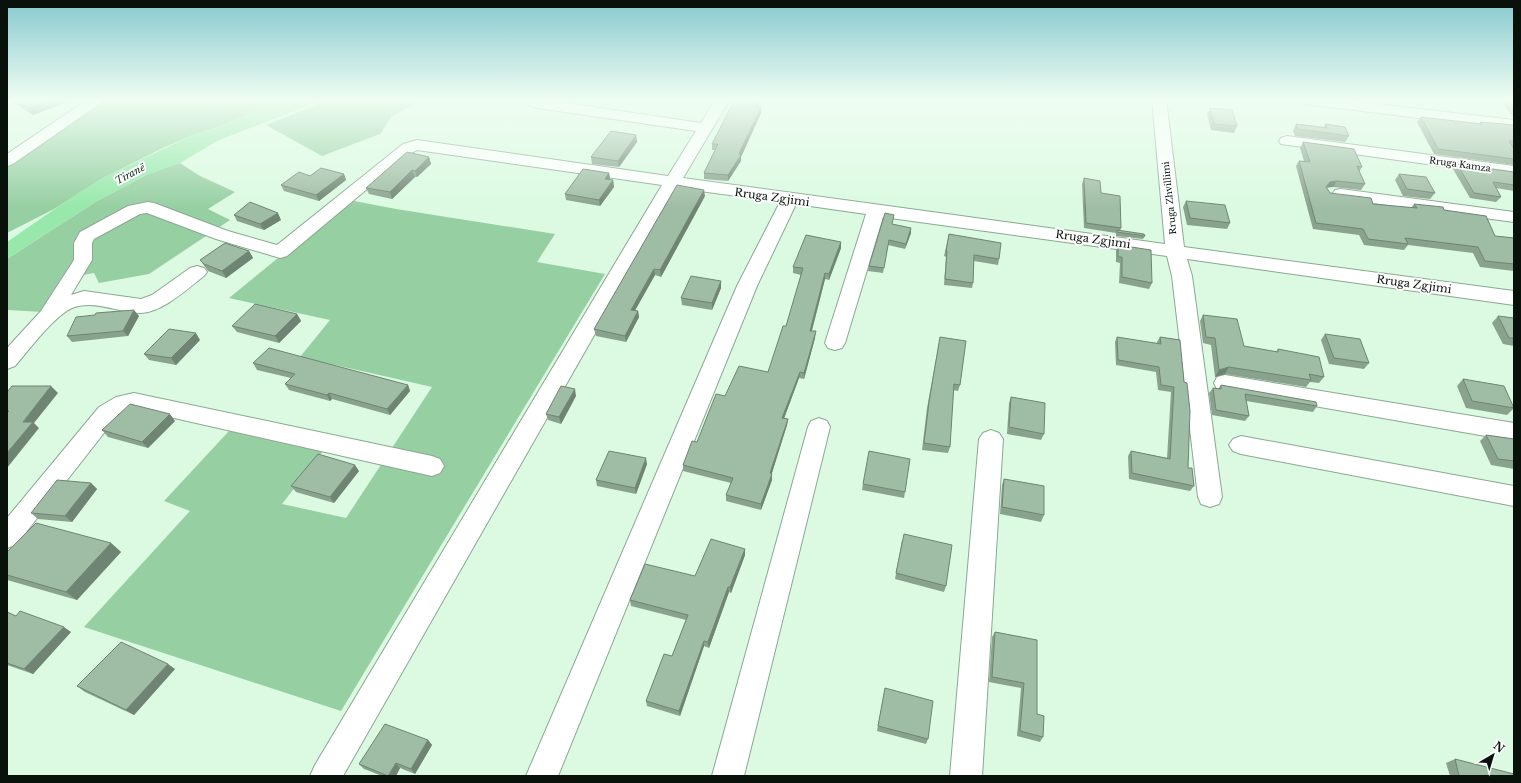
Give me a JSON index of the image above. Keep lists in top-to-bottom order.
{
  "streets": {
    "street": ["Rruga Kamza", "Rruga Zgjimi", "Rruga Zhvillimi"]
  },
  "crossings": [
    ["Rruga Zgjimi", "Rruga Zhvillimi"]
  ],
  "water": ["Tiranë"],
  "north": "top right"
}
